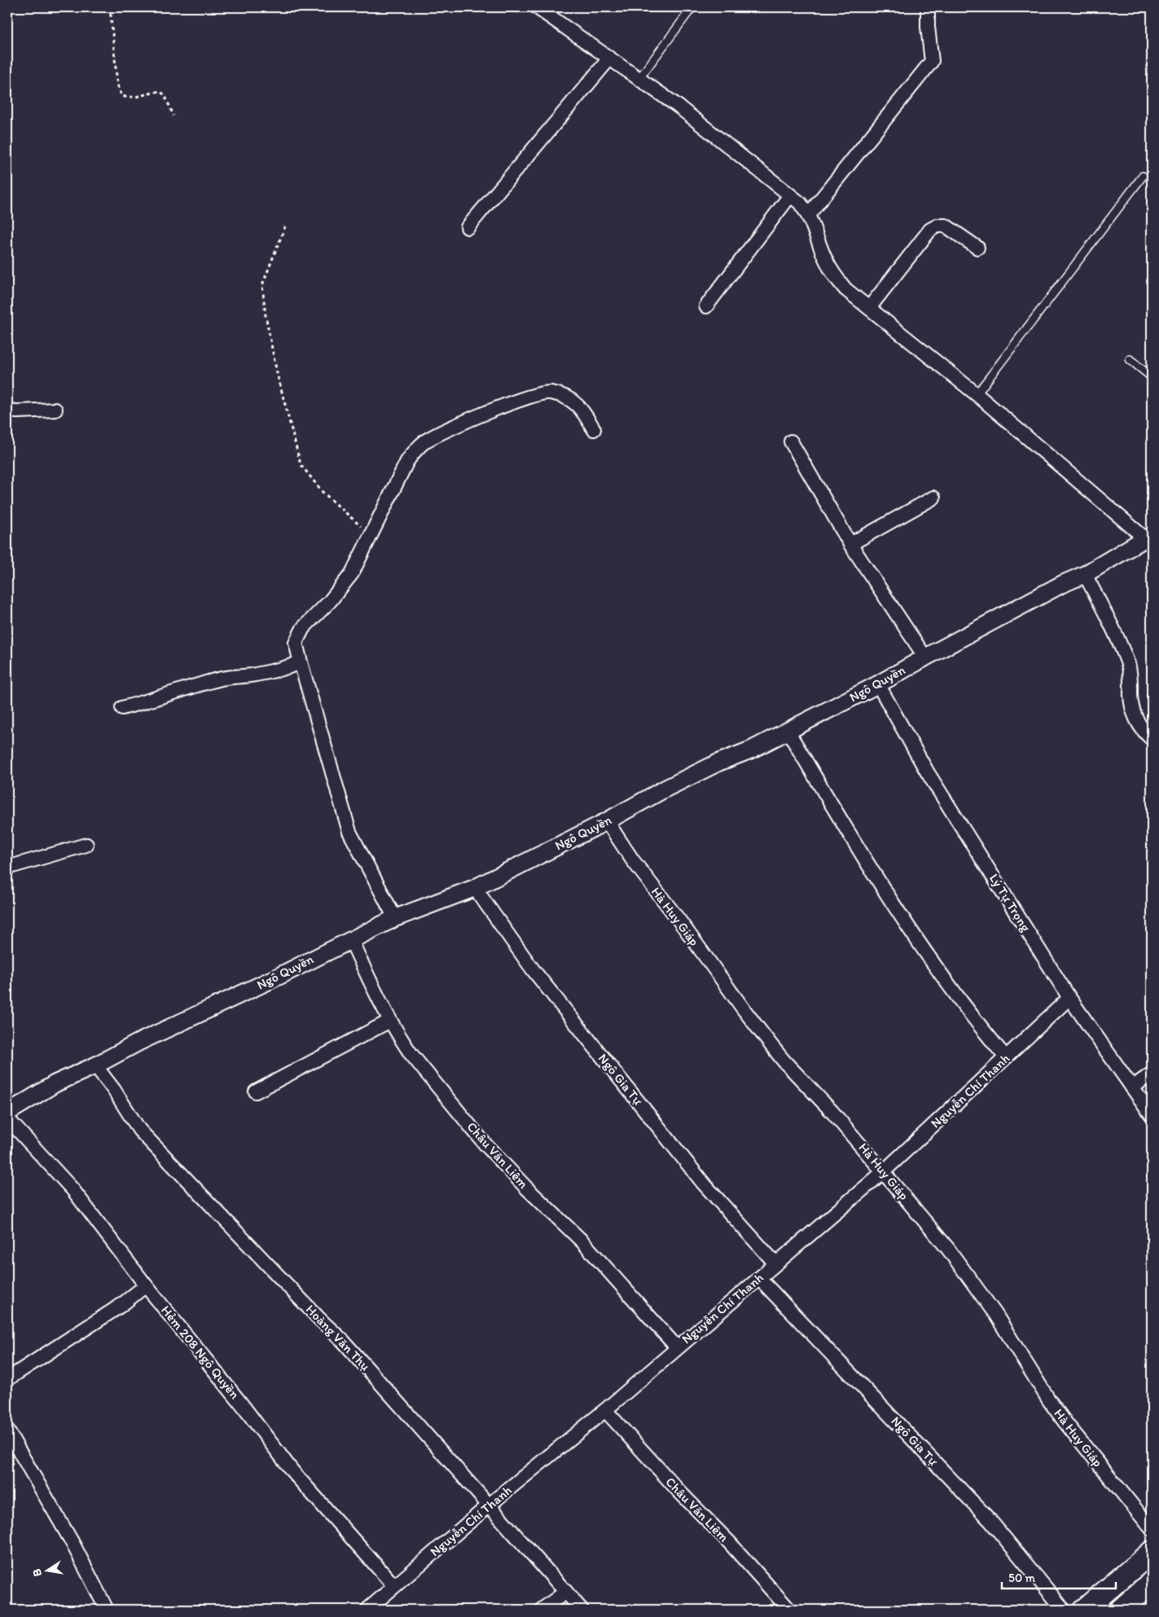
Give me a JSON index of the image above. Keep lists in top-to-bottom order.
{
  "streets": {
    "street": [
      "Ngô Quyền",
      "Lý Tự Trọng",
      "Hà Huy Giáp",
      "Ngô Gia Tự",
      "Nguyễn Chí Thanh",
      "Châu Văn Liêm",
      "Hoàng Văn Thụ",
      "Hẻm 208 Ngô Quyền"
    ]
  },
  "crossings": [
    ["Ngô Quyền", "Lý Tự Trọng"],
    ["Ngô Quyền", "Hà Huy Giáp"],
    ["Ngô Quyền", "Ngô Gia Tự"],
    ["Ngô Quyền", "Châu Văn Liêm"],
    ["Ngô Quyền", "Hoàng Văn Thụ"],
    ["Lý Tự Trọng", "Nguyễn Chí Thanh"],
    ["Hà Huy Giáp", "Nguyễn Chí Thanh"],
    ["Ngô Gia Tự", "Nguyễn Chí Thanh"],
    ["Nguyễn Chí Thanh", "Châu Văn Liêm"],
    ["Nguyễn Chí Thanh", "Hoàng Văn Thụ"],
    ["Nguyễn Chí Thanh", "Hẻm 208 Ngô Quyền"]
  ],
  "scale_bar": "50 m",
  "north": "left"
}
